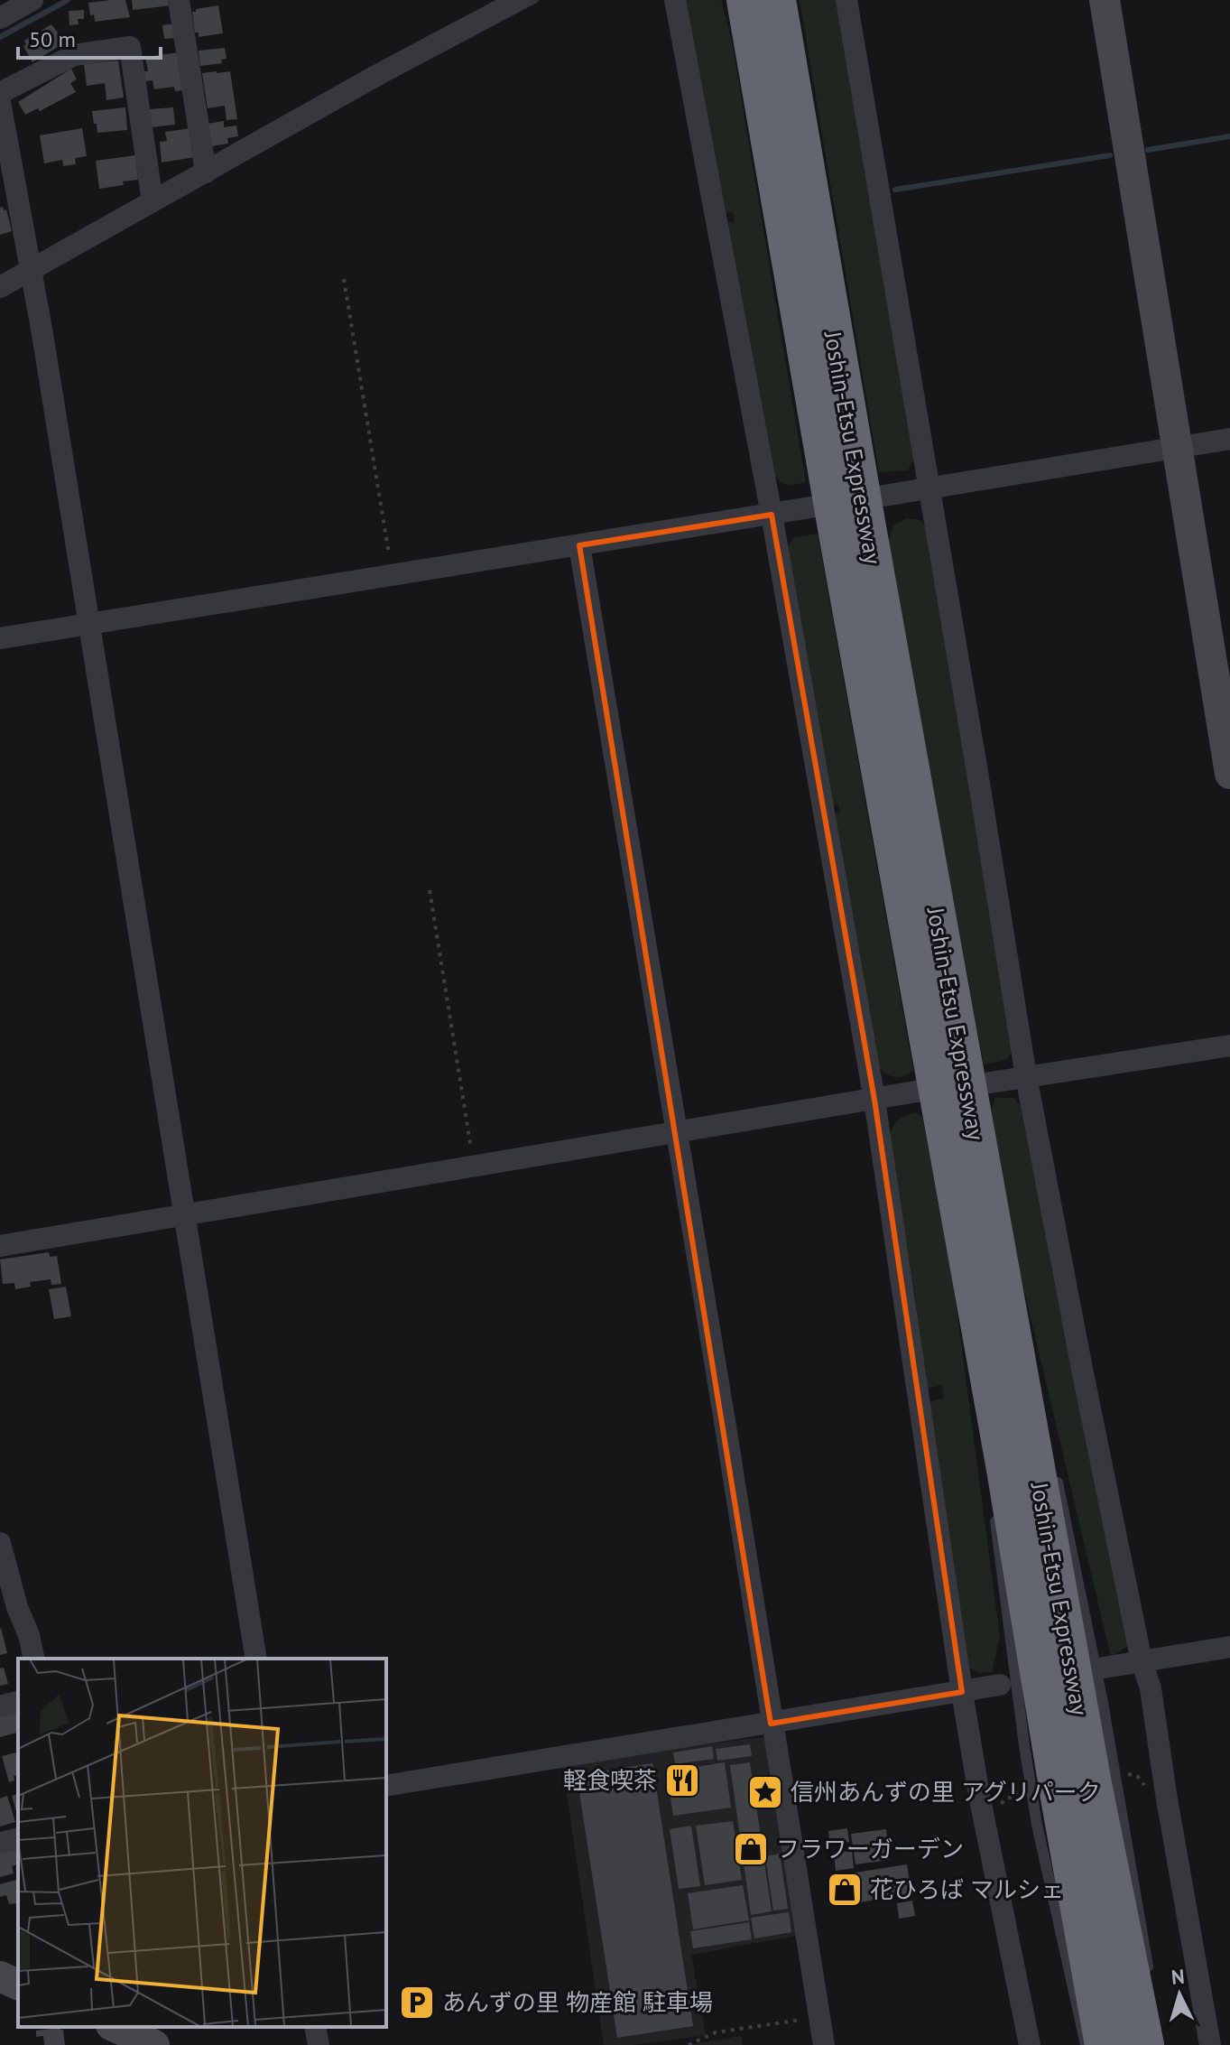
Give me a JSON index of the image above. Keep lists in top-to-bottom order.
{
  "streets": {
    "highway": ["Joshin-Etsu Expressway"]
  },
  "places": {
    "restaurant": ["軽食喫茶"],
    "place": ["信州あんずの里 アグリパーク"],
    "shop": ["フラワーガーデン", "花ひろば マルシェ"],
    "parking": ["あんずの里 物産館 駐車場"]
  },
  "scale_bar": "50 m",
  "north": "top"
}
